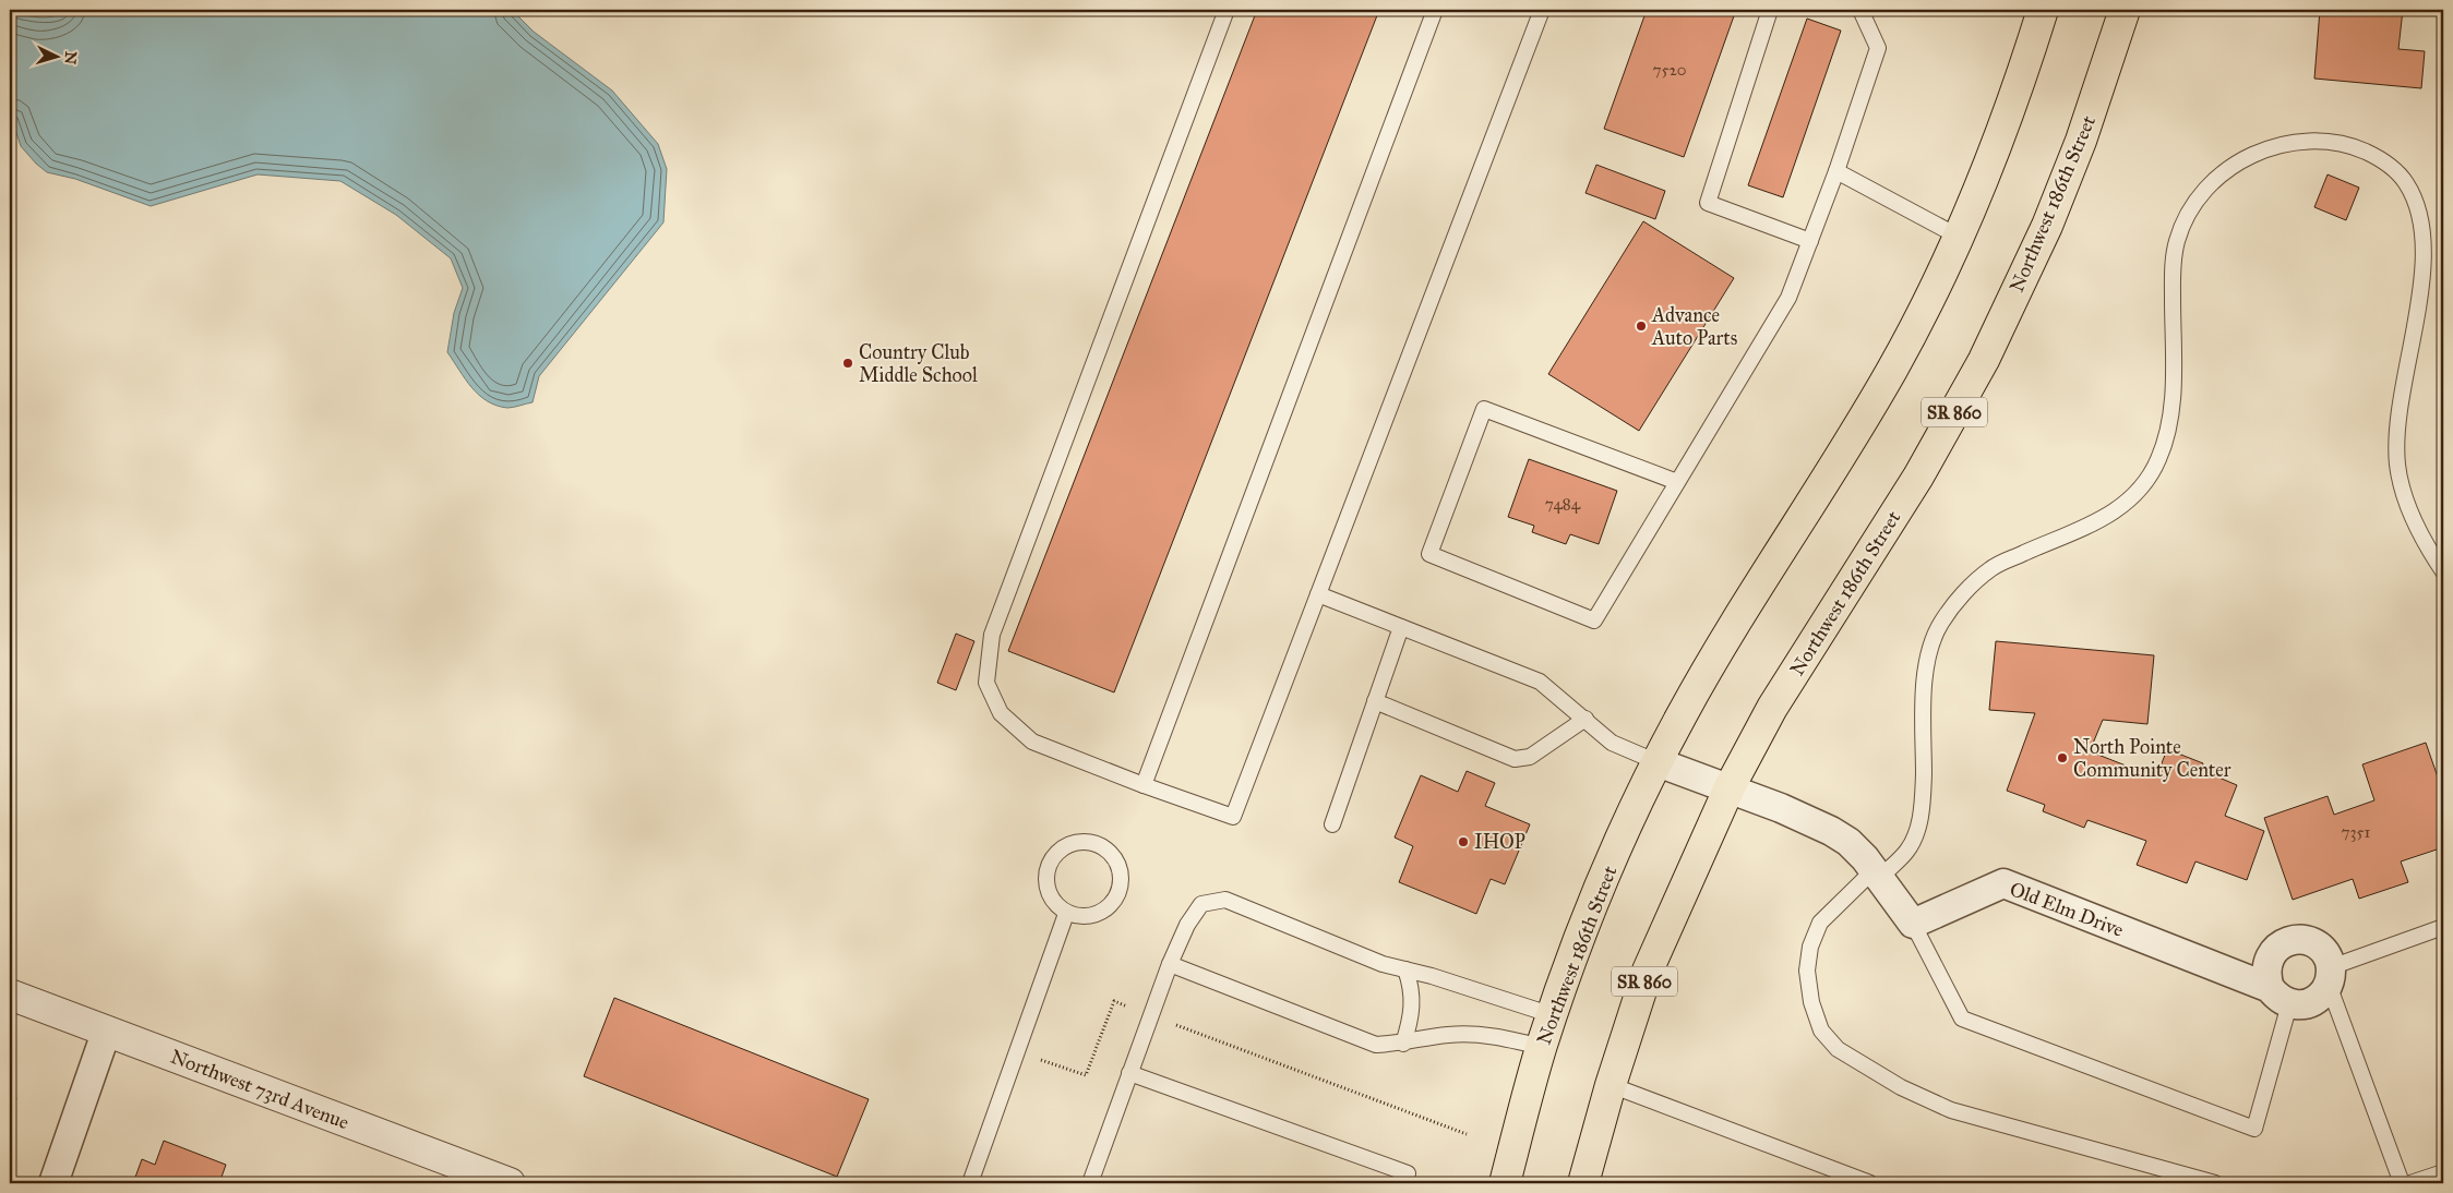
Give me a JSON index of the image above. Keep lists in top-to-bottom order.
{
  "streets": {
    "main road": ["Northwest 186th Street", "SR 860"],
    "street": ["Old Elm Drive", "Northwest 73rd Avenue"]
  },
  "places": [
    "Advance Auto Parts",
    "Country Club Middle School",
    "North Pointe Community Center",
    "IHOP"
  ],
  "house_numbers": ["7520", "7484", "7351"],
  "north": "right"
}
